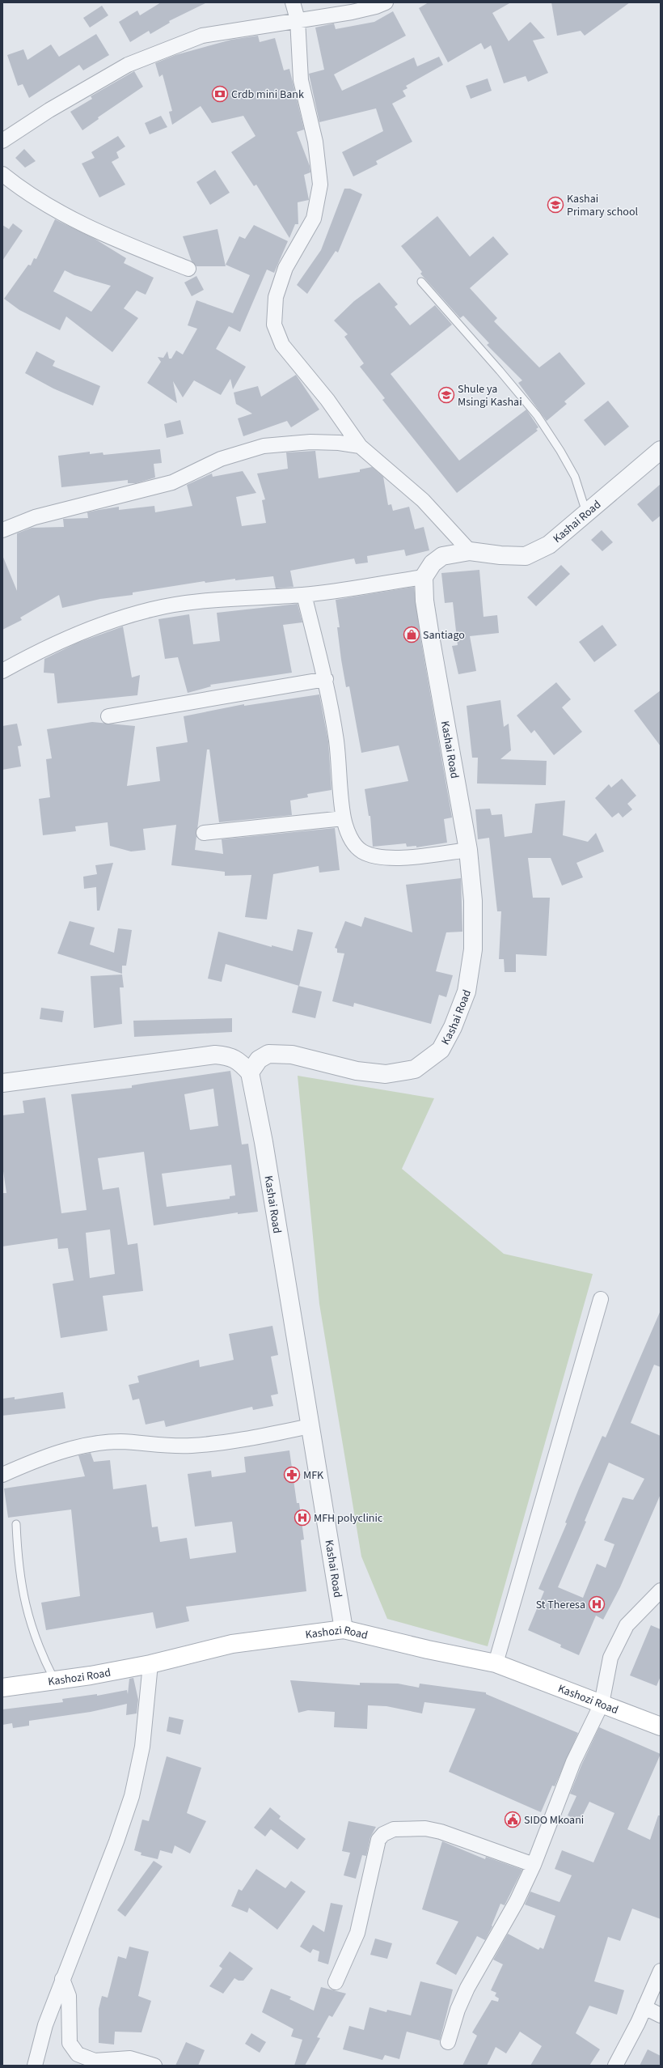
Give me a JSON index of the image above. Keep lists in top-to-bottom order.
{
  "streets": {
    "main road": ["Kashozi Road"],
    "street": ["Kashai Road"]
  },
  "crossings": [
    ["Kashai Road", "Kashozi Road"]
  ],
  "places": {
    "bank": ["Crdb mini Bank"],
    "school or university": ["Kashai Primary school", "Shule ya Msingi Kashai"],
    "shop": ["Santiago"],
    "pharmacy": ["MFK"],
    "hospital": ["MFH polyclinic", "St Theresa"],
    "public building": ["SIDO Mkoani"]
  }
}
